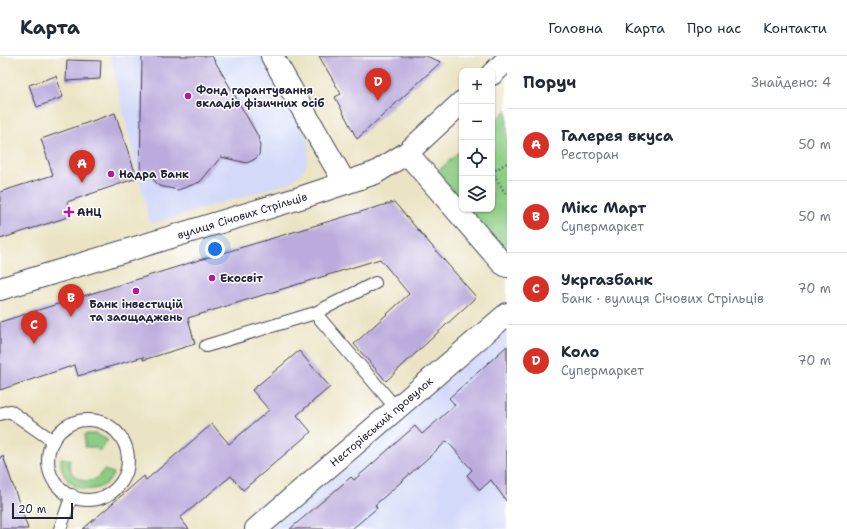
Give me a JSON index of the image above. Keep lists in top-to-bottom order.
{
  "streets": {
    "street": ["вулиця Січових Стрільців", "Несторівський провулок"]
  },
  "places": {
    "other": [
      "Фонд гарантування вкладів фізичних осіб",
      "Надра Банк",
      "Екосвіт",
      "Банк інвестицій та заощаджень"
    ],
    "health": ["АНЦ"]
  },
  "scale_bar": "20 m",
  "page": {
    "header": "Карта",
    "nav": [
      "Головна",
      "Карта",
      "Про нас",
      "Контакти"
    ],
    "heading": ["Поруч", "Знайдено: 4"],
    "map_buttons": ["+", "−"],
    "pins": [
      "D",
      "A",
      "B",
      "C"
    ],
    "list": [
      {
        "mark": "A",
        "name": "Галерея вкуса",
        "note": "Ресторан",
        "value": "50 m"
      },
      {
        "mark": "B",
        "name": "Мікс Март",
        "note": "Супермаркет",
        "value": "50 m"
      },
      {
        "mark": "C",
        "name": "Укргазбанк",
        "note": "Банк · вулиця Січових Стрільців",
        "value": "70 m"
      },
      {
        "mark": "D",
        "name": "Коло",
        "note": "Супермаркет",
        "value": "70 m"
      }
    ],
    "scale": "20 m"
  }
}
